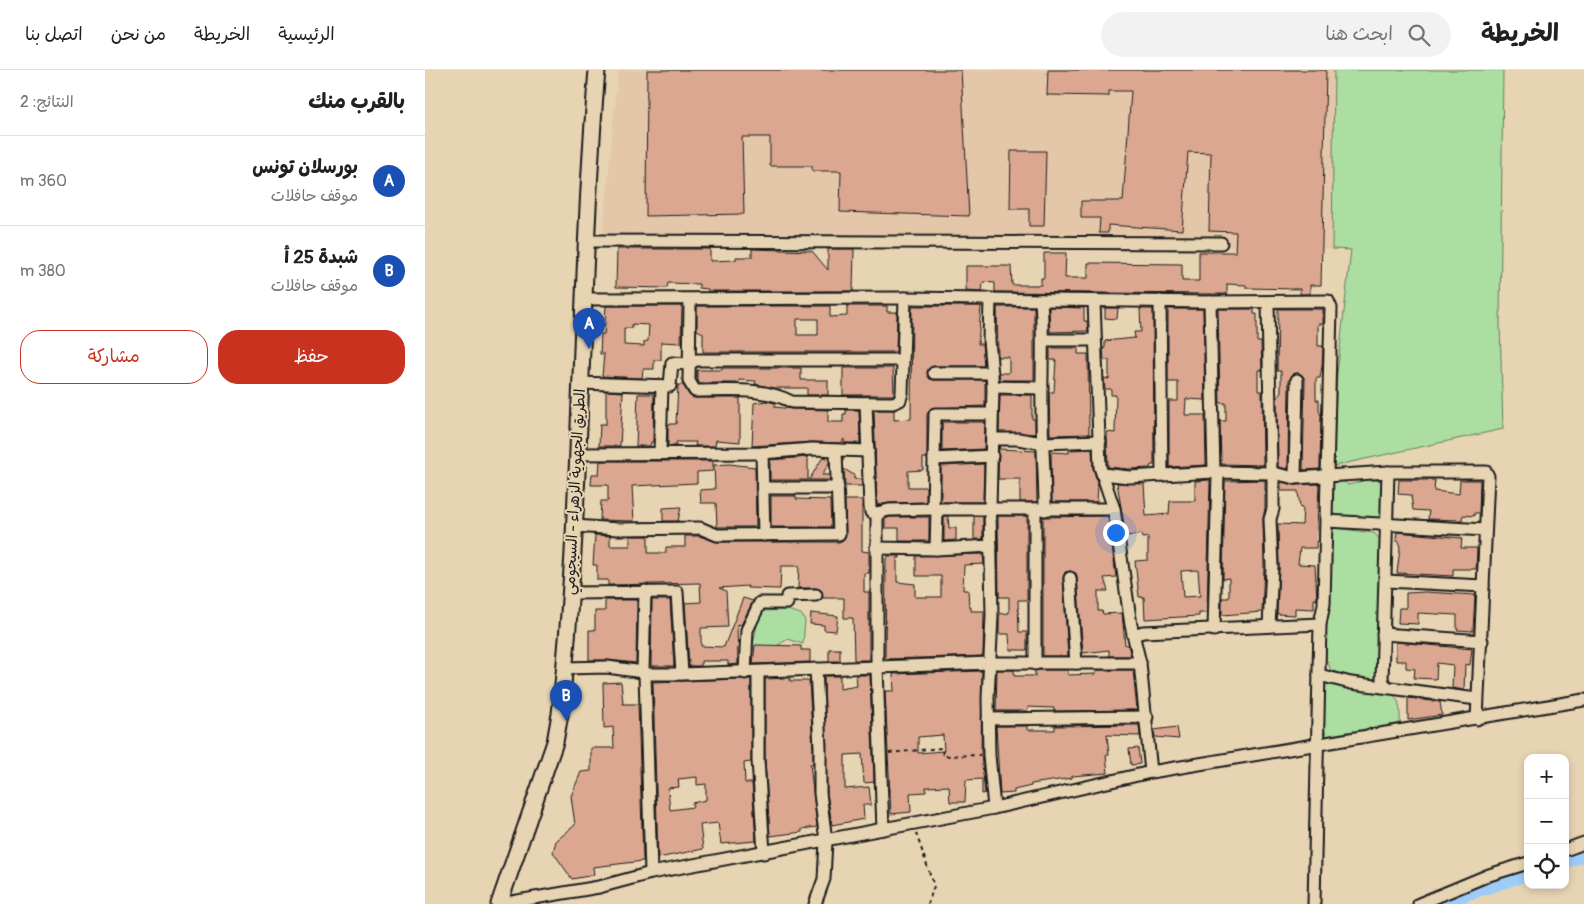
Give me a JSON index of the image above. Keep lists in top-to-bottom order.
{
  "streets": {
    "main road": ["الطريق الجهوية الزهراء - السيجومي"]
  },
  "page": {
    "header": "الخريطة",
    "search": "ابحث هنا",
    "nav": [
      "الرئيسية",
      "الخريطة",
      "من نحن",
      "اتصل بنا"
    ],
    "heading": ["بالقرب منك", "النتائج: 2"],
    "list": [
      {
        "mark": "A",
        "name": "بورسلان تونس",
        "note": "موقف حافلات",
        "value": "360 m"
      },
      {
        "mark": "B",
        "name": "شبدة 25 أ",
        "note": "موقف حافلات",
        "value": "380 m"
      }
    ],
    "pins": ["A", "B"],
    "buttons": ["حفظ", "مشاركة"],
    "map_buttons": ["+", "−"]
  }
}
